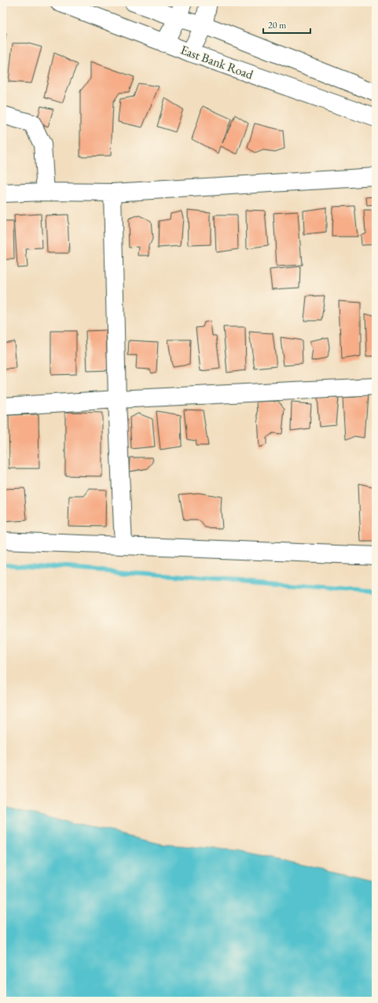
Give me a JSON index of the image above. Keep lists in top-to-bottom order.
{
  "streets": {
    "street": ["East Bank Road"]
  },
  "scale_bar": "20 m"
}
